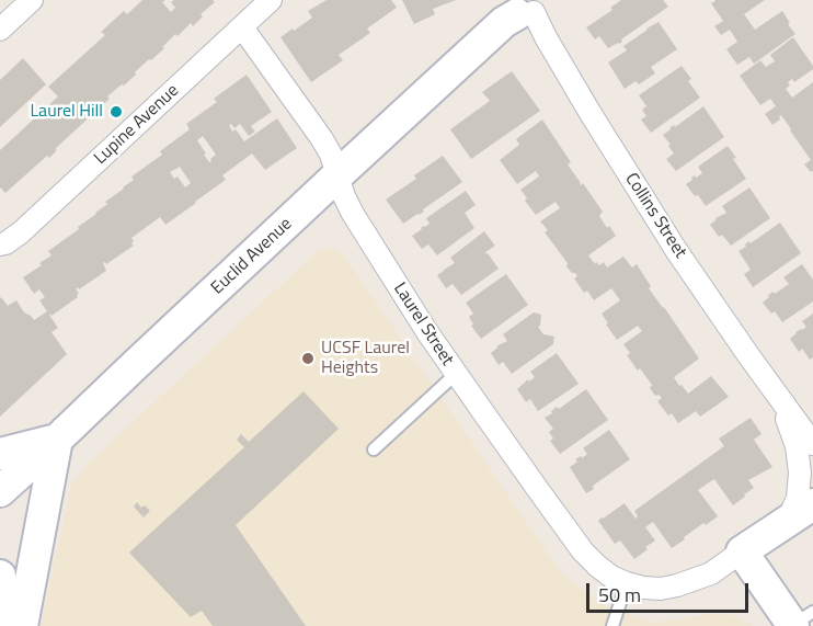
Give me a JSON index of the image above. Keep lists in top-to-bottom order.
{
  "streets": {
    "street": [
      "Lupine Avenue",
      "Collins Street",
      "Euclid Avenue",
      "Laurel Street"
    ]
  },
  "crossings": [
    ["Lupine Avenue", "Laurel Street"],
    ["Collins Street", "Euclid Avenue"],
    ["Euclid Avenue", "Laurel Street"]
  ],
  "places": ["Laurel Hill", "UCSF Laurel Heights"],
  "scale_bar": "50 m"
}
